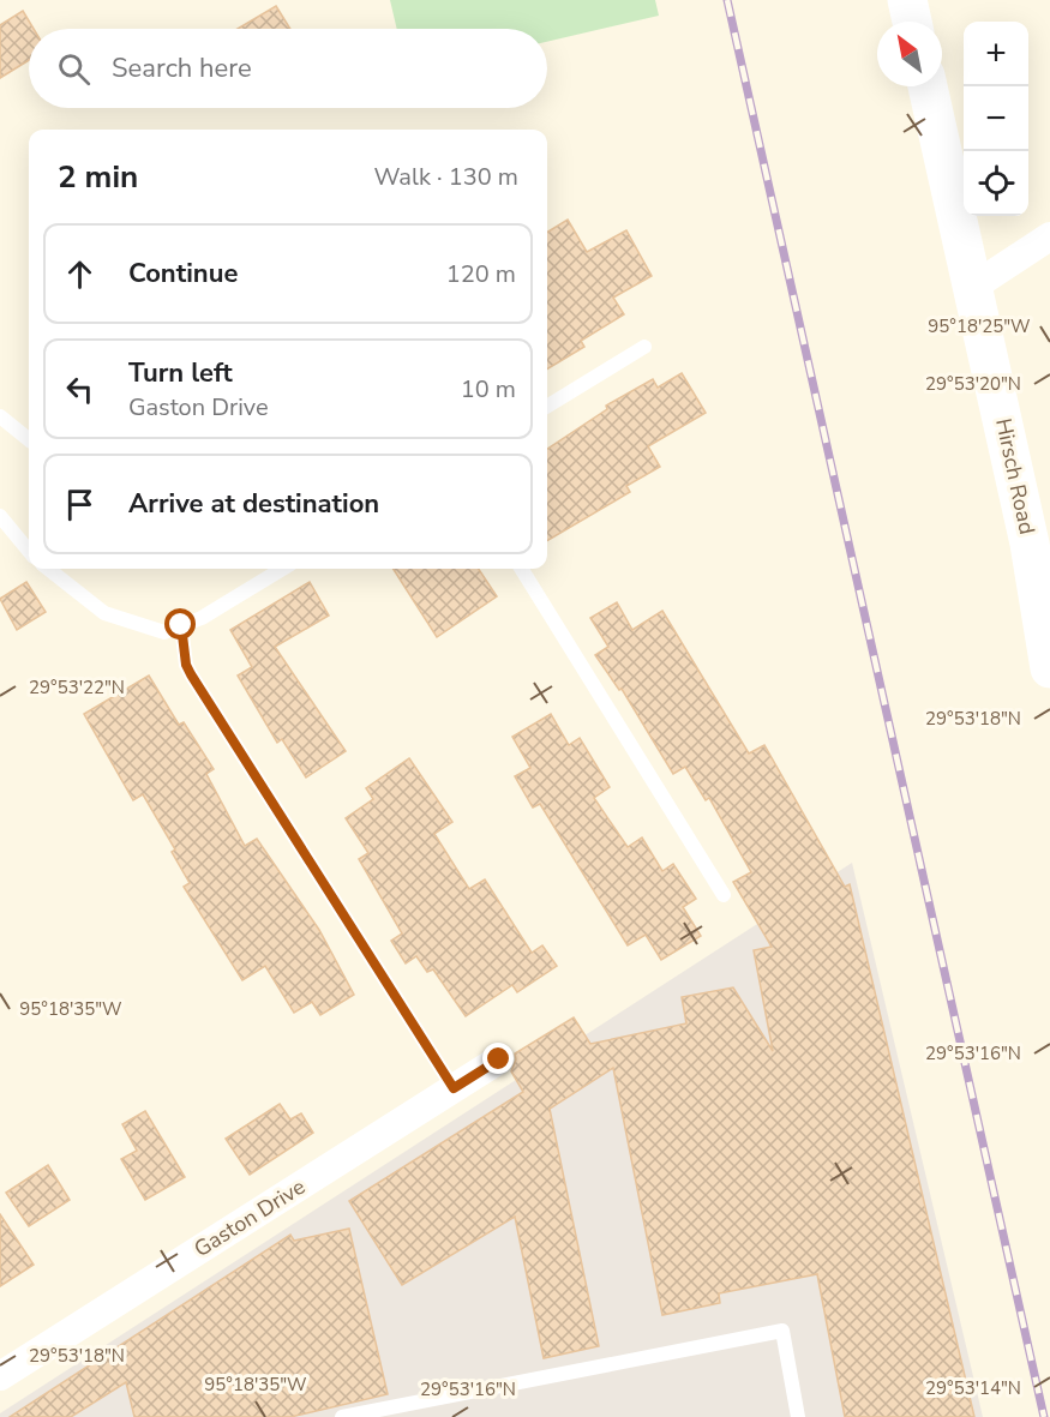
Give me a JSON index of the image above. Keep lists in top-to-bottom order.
{
  "streets": {
    "main road": ["Hirsch Road"],
    "street": ["Gaston Drive"]
  },
  "north": "top left",
  "page": {
    "map_buttons": ["+", "−"],
    "search": "Search here",
    "heading": ["2 min", "Walk · 130 m"],
    "list": [
      ["Continue", "120 m"],
      ["Turn left", "Gaston Drive", "10 m"],
      "Arrive at destination"
    ]
  },
  "coordinates": [
    "95°18'25\"W",
    "29°53'20\"N",
    "29°53'22\"N",
    "29°53'18\"N",
    "95°18'35\"W",
    "29°53'16\"N",
    "29°53'14\"N"
  ]
}
